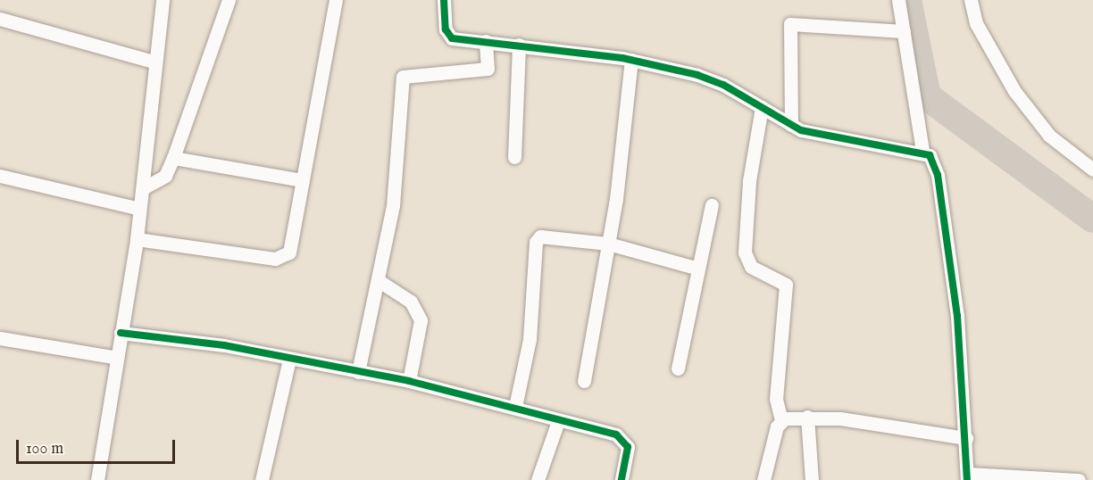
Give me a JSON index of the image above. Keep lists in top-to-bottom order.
{
  "scale_bar": "100 m"
}
